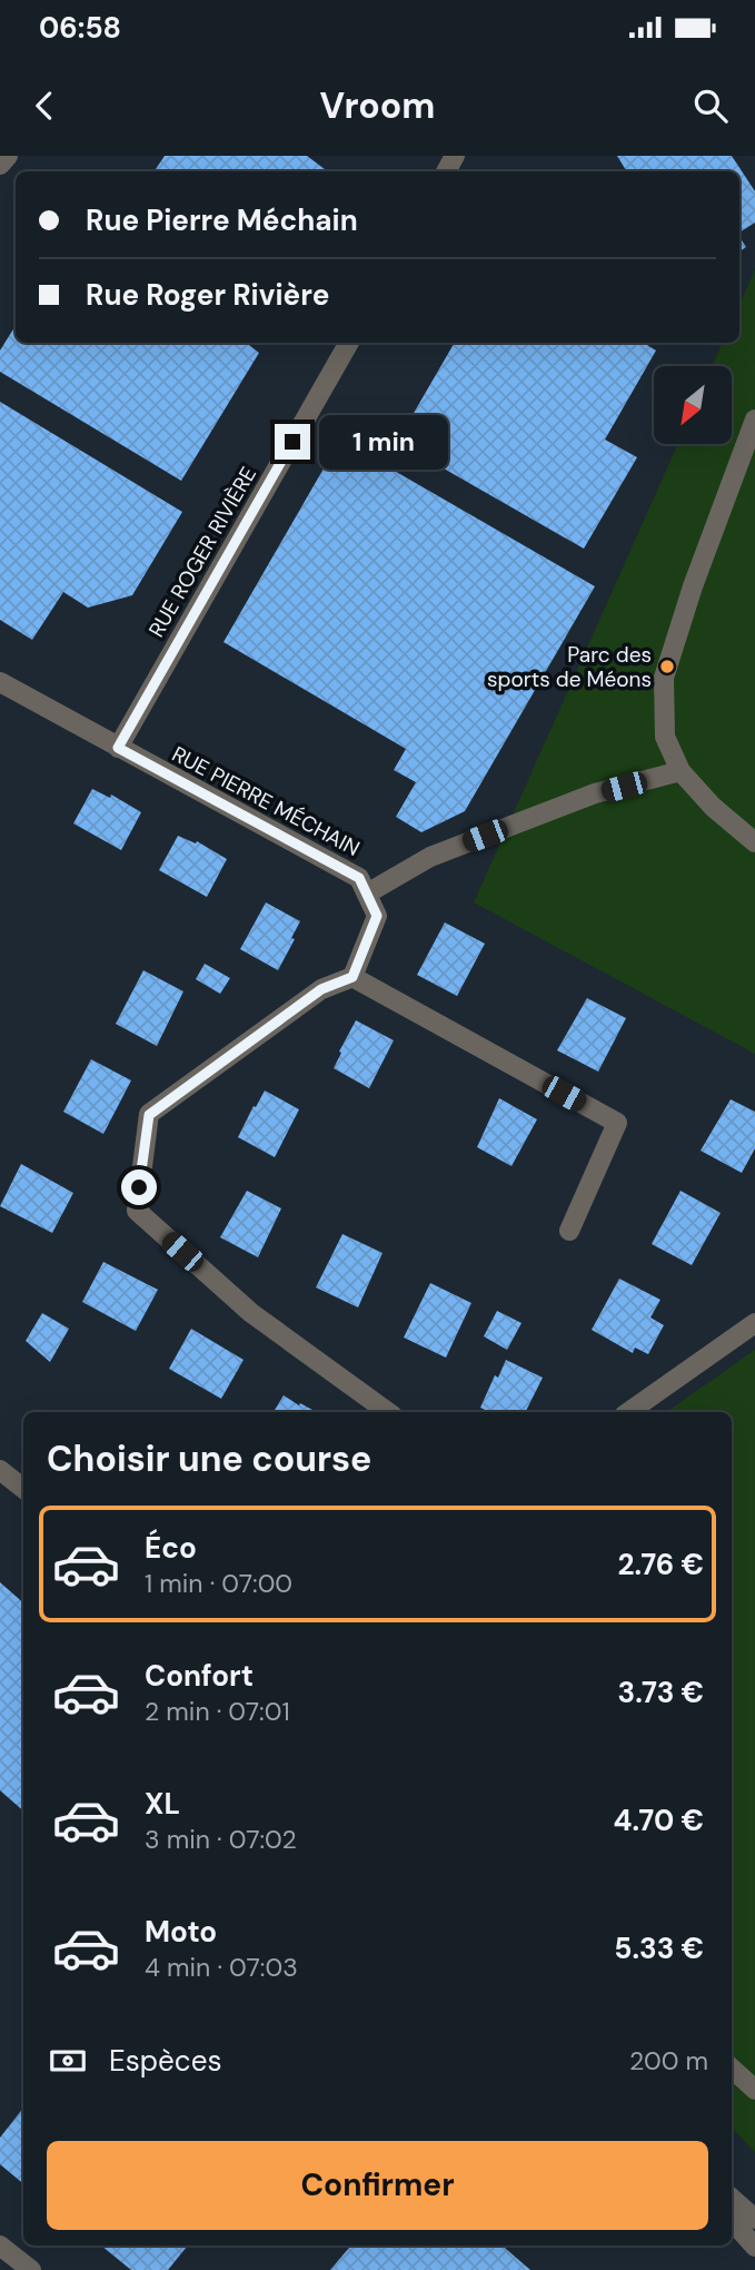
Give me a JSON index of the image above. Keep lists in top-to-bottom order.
{
  "streets": {
    "street": ["RUE ROGER RIVIÈRE", "RUE PIERRE MÉCHAIN"]
  },
  "crossings": [
    ["RUE ROGER RIVIÈRE", "RUE PIERRE MÉCHAIN"]
  ],
  "places": ["Parc des sports de Méons"],
  "north": "bottom left",
  "page": {
    "status": "06:58",
    "header": "Vroom",
    "banner": ["Rue Pierre Méchain", "Rue Roger Rivière"],
    "bubble": "1 min",
    "heading": "Choisir une course",
    "list": [
      {
        "name": "Éco",
        "note": "1 min · 07:00",
        "value": "2.76 €"
      },
      {
        "name": "Confort",
        "note": "2 min · 07:01",
        "value": "3.73 €"
      },
      {
        "name": "XL",
        "note": "3 min · 07:02",
        "value": "4.70 €"
      },
      {
        "name": "Moto",
        "note": "4 min · 07:03",
        "value": "5.33 €"
      }
    ],
    "pay": ["Espèces", "200 m"],
    "buttons": "Confirmer"
  }
}
